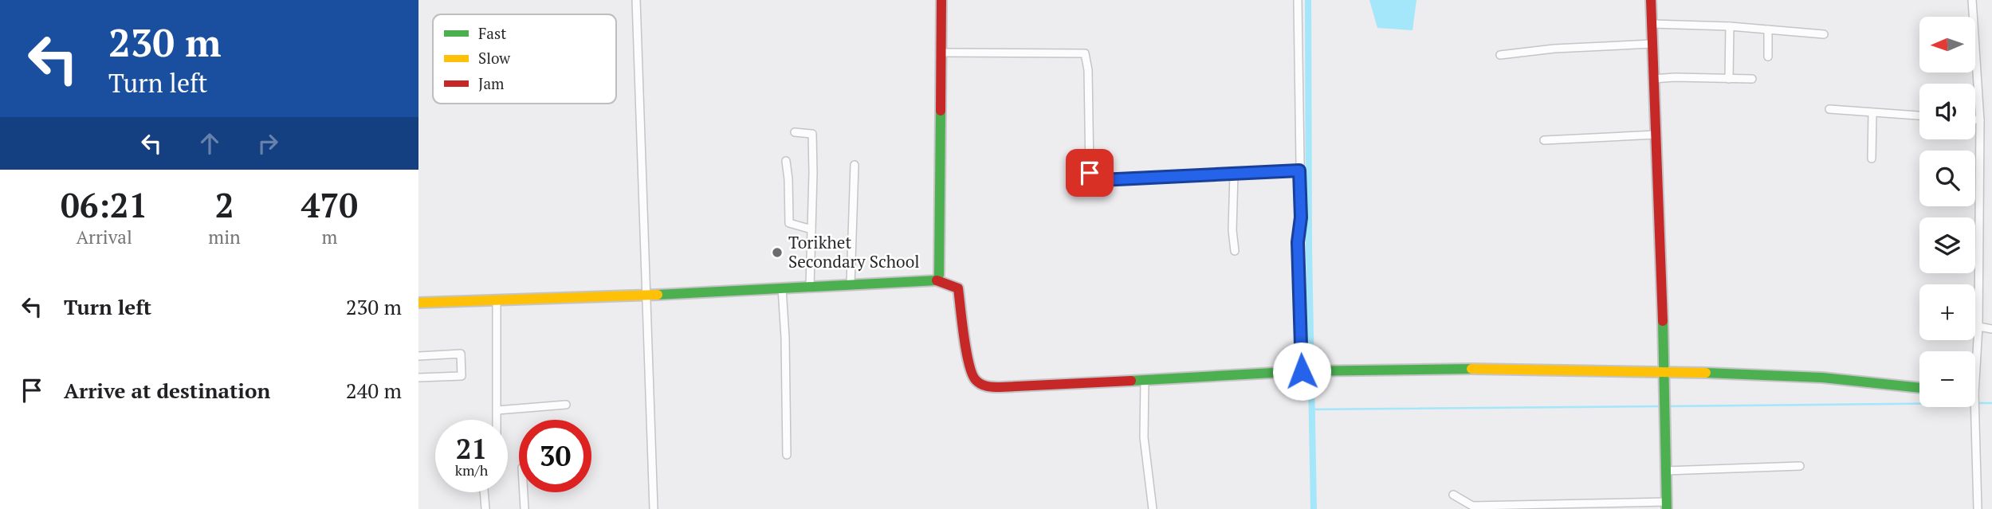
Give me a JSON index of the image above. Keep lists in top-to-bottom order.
{
  "places": ["Torikhet Secondary School"],
  "legend": ["Fast", "Slow", "Jam"],
  "north": "left",
  "page": {
    "turn": ["230 m", "Turn left"],
    "map_buttons": ["+", "−"],
    "eta": [
      "06:21",
      "Arrival",
      "2",
      "min",
      "470",
      "m"
    ],
    "list": [
      {
        "name": "Turn left",
        "value": "230 m"
      },
      {
        "name": "Arrive at destination",
        "value": "240 m"
      }
    ],
    "speed": "21 km/h",
    "limit": "30"
  }
}
